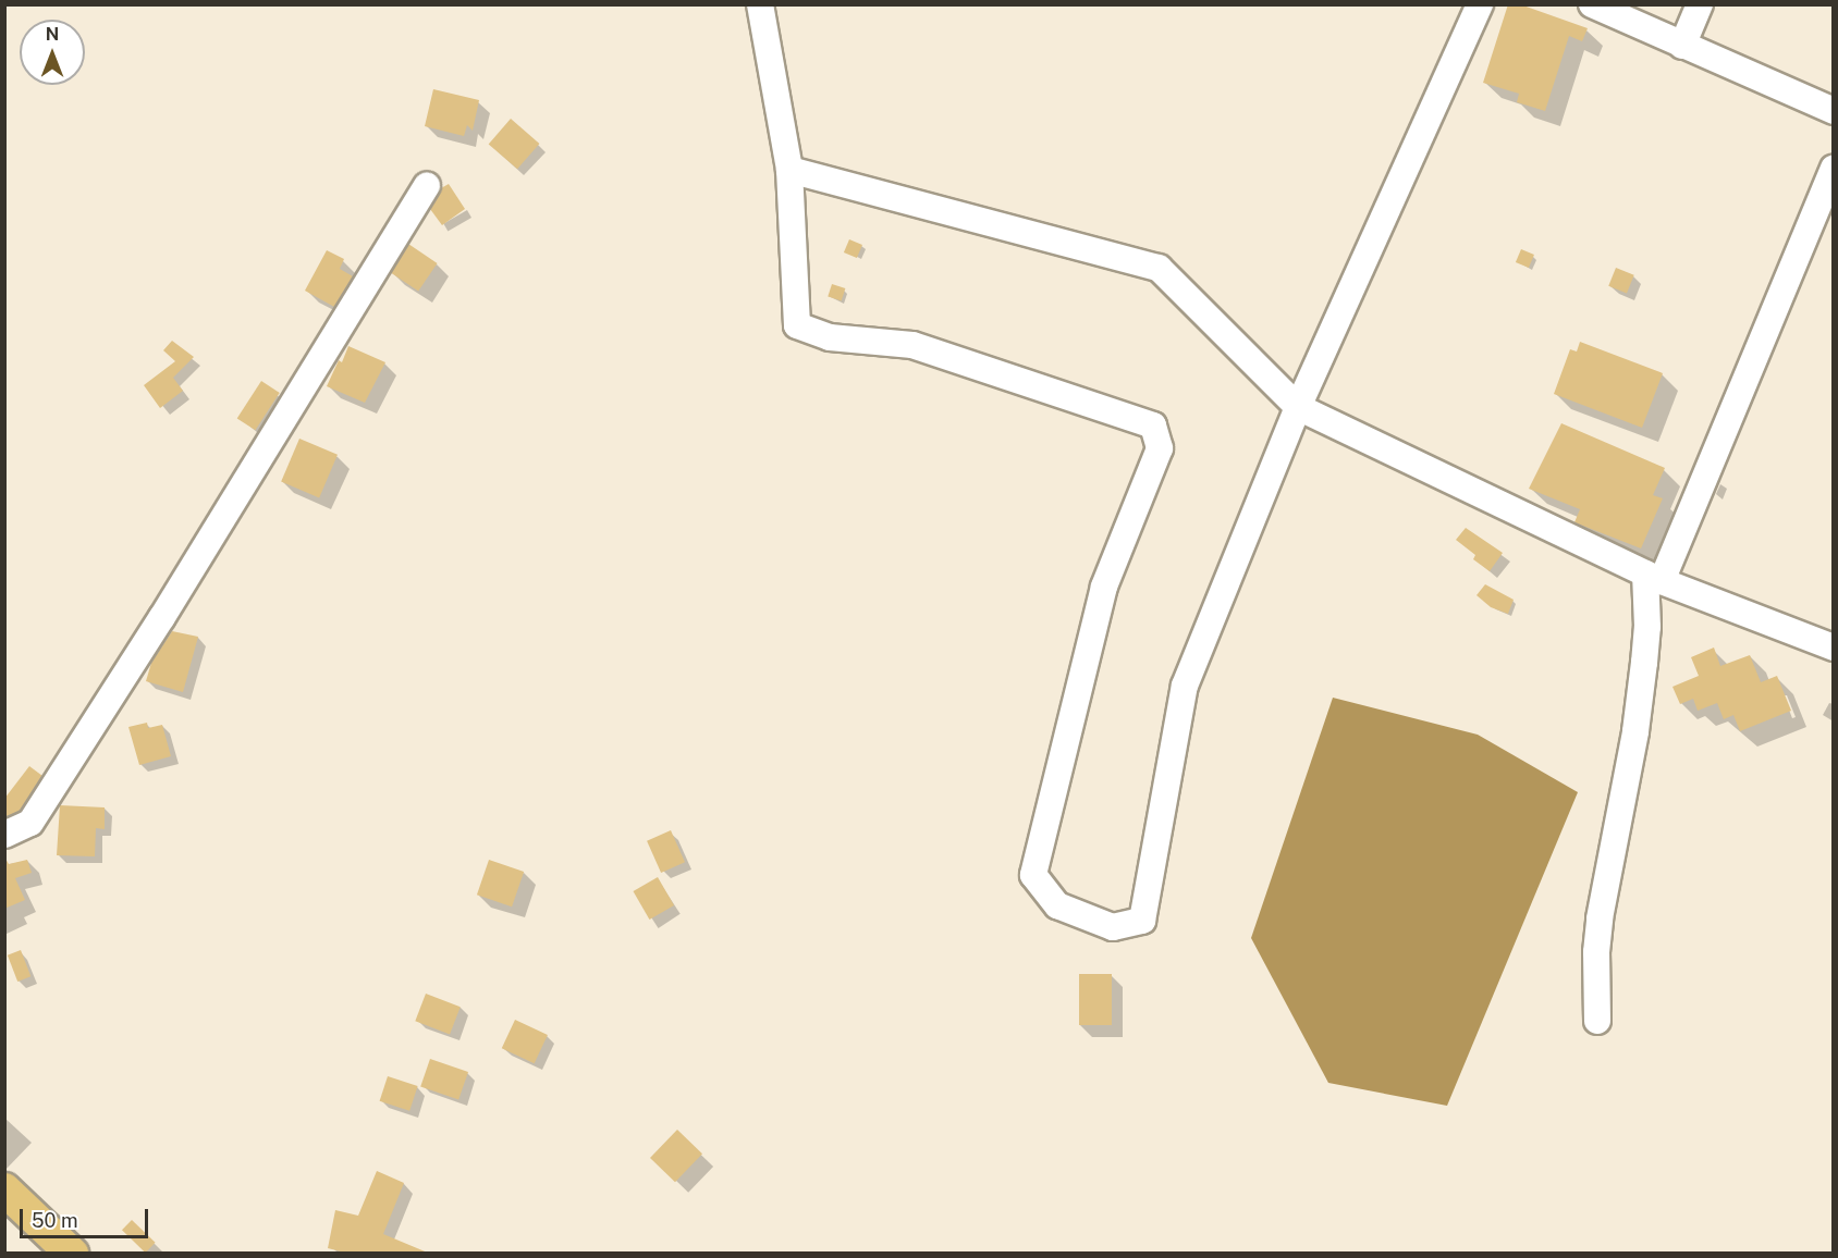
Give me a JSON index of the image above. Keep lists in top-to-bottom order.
{
  "scale_bar": "50 m",
  "north": "top"
}
